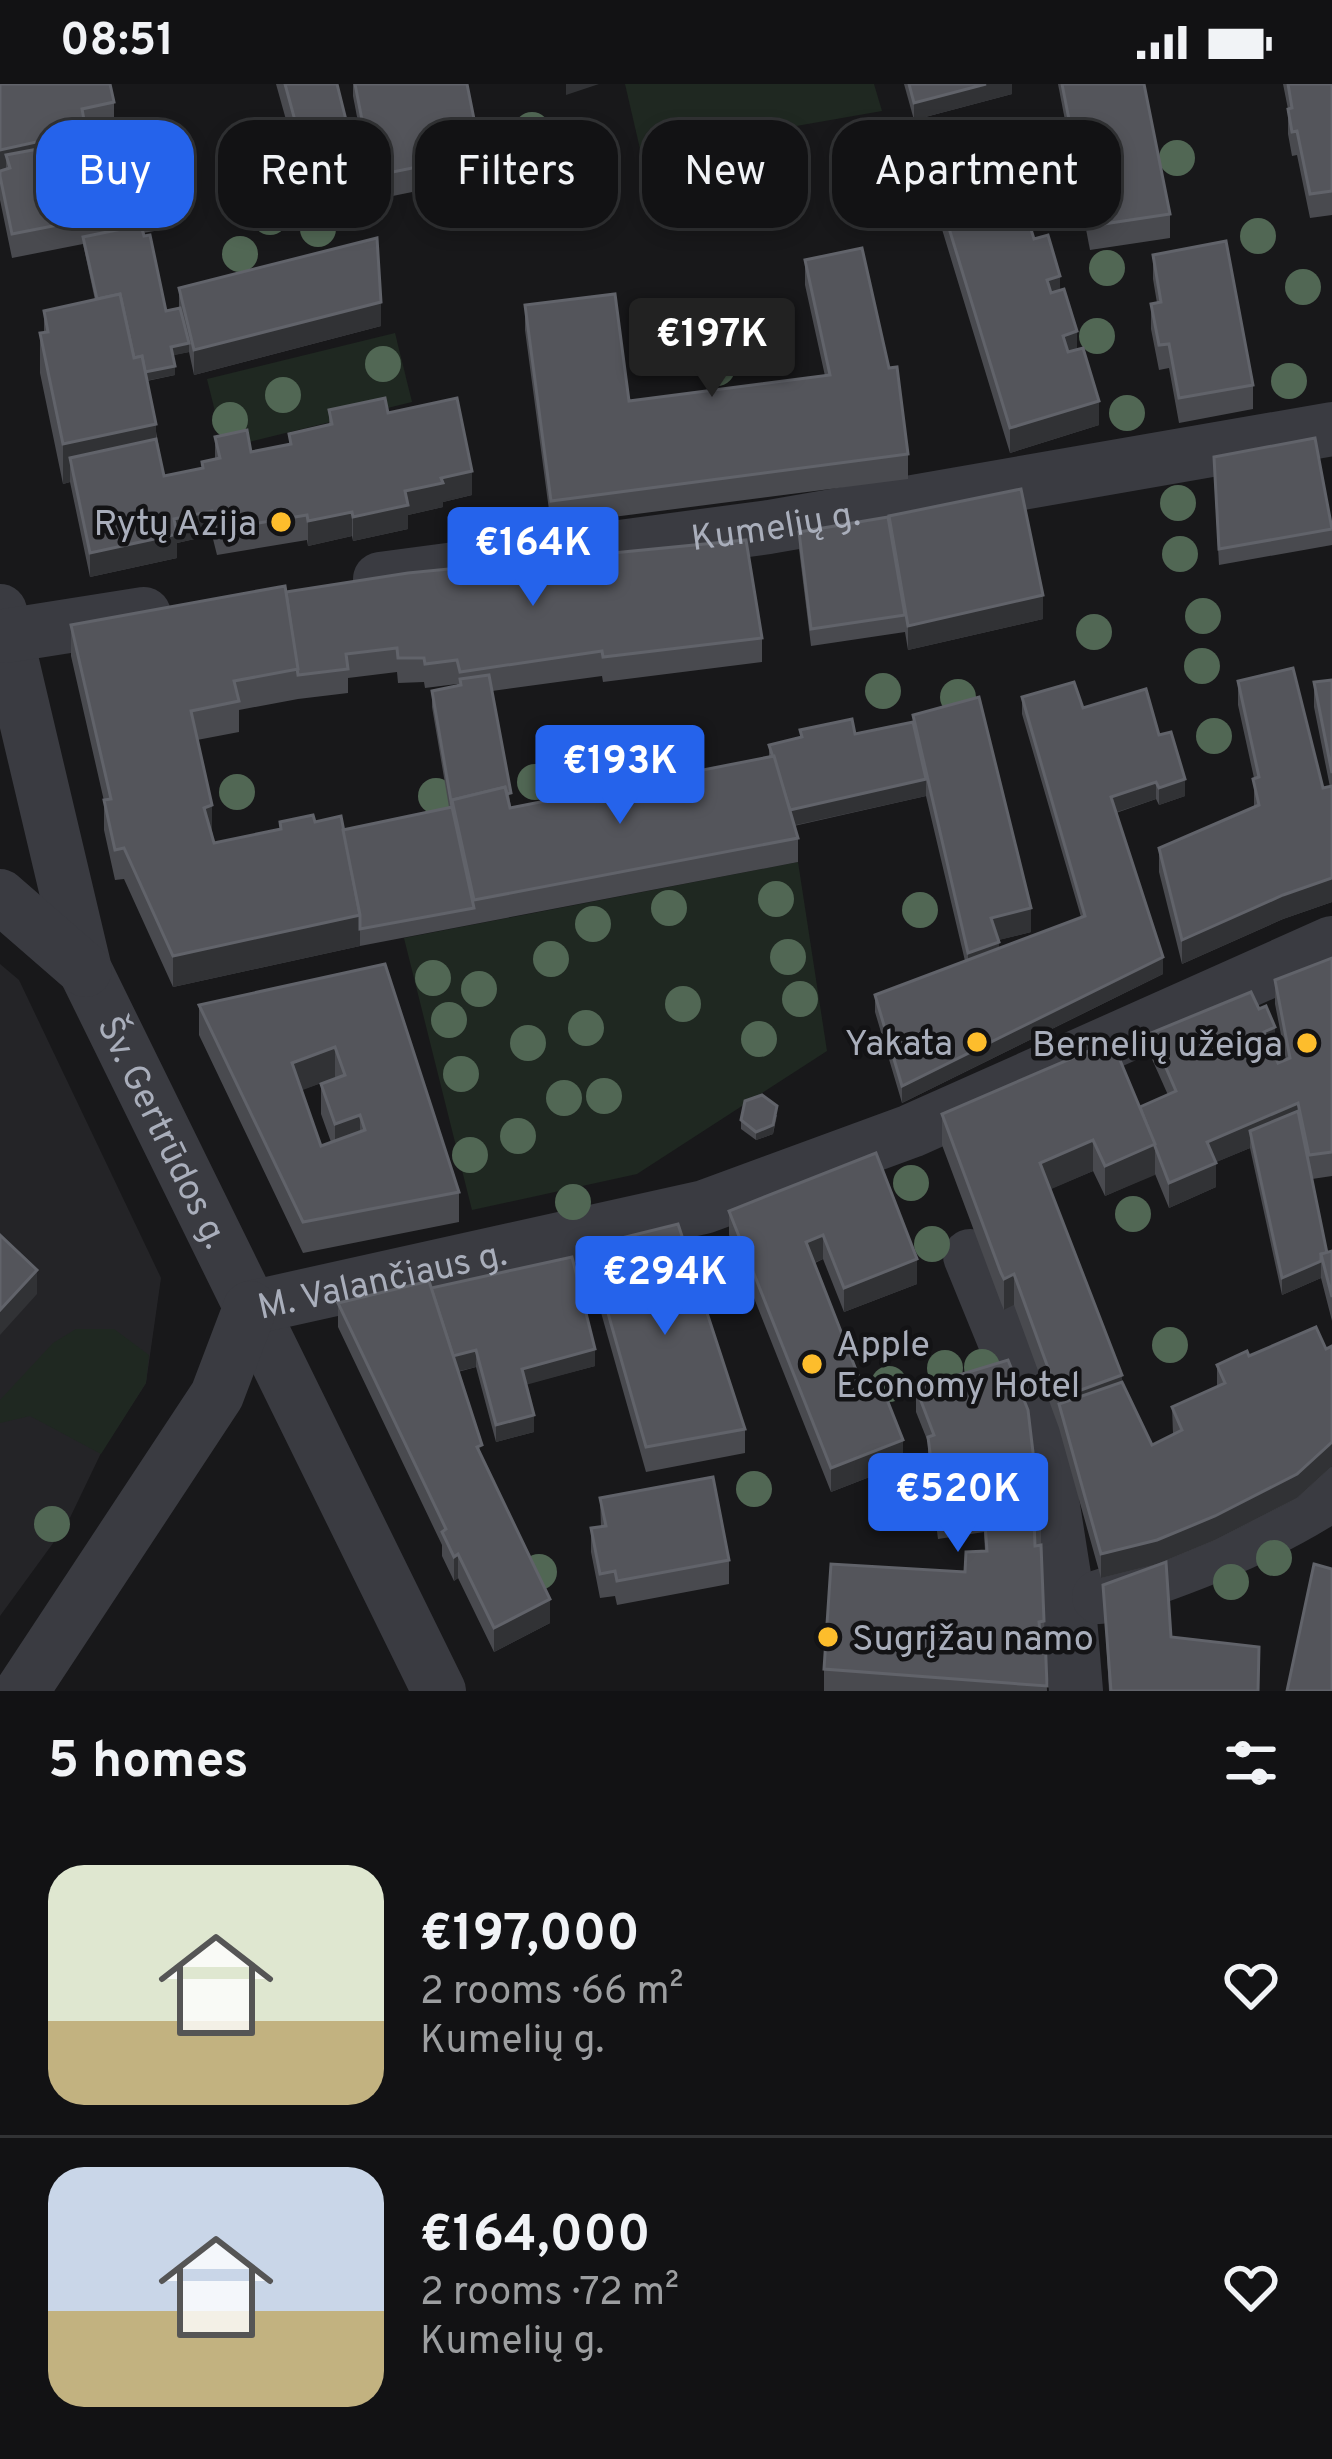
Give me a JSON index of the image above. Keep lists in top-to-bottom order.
{
  "streets": {
    "street": ["Kumelių g.", "Šv. Gertrūdos g.", "M. Valančiaus g."]
  },
  "crossings": [
    ["Šv. Gertrūdos g.", "M. Valančiaus g."]
  ],
  "places": [
    "Rytų Azija",
    "Yakata",
    "Bernelių užeiga",
    "Apple Economy Hotel",
    "Sugrįžau namo"
  ],
  "page": {
    "status": "08:51",
    "chip": [
      "Buy",
      "Rent",
      "Filters",
      "New",
      "Apartment"
    ],
    "price": [
      "€197K",
      "€164K",
      "€193K",
      "€294K",
      "€520K"
    ],
    "heading": "5 homes",
    "list": [
      {
        "name": "€197,000",
        "note": "2 rooms · 66 m² · Kumelių g."
      },
      {
        "name": "€164,000",
        "note": "2 rooms · 72 m² · Kumelių g."
      }
    ]
  }
}
